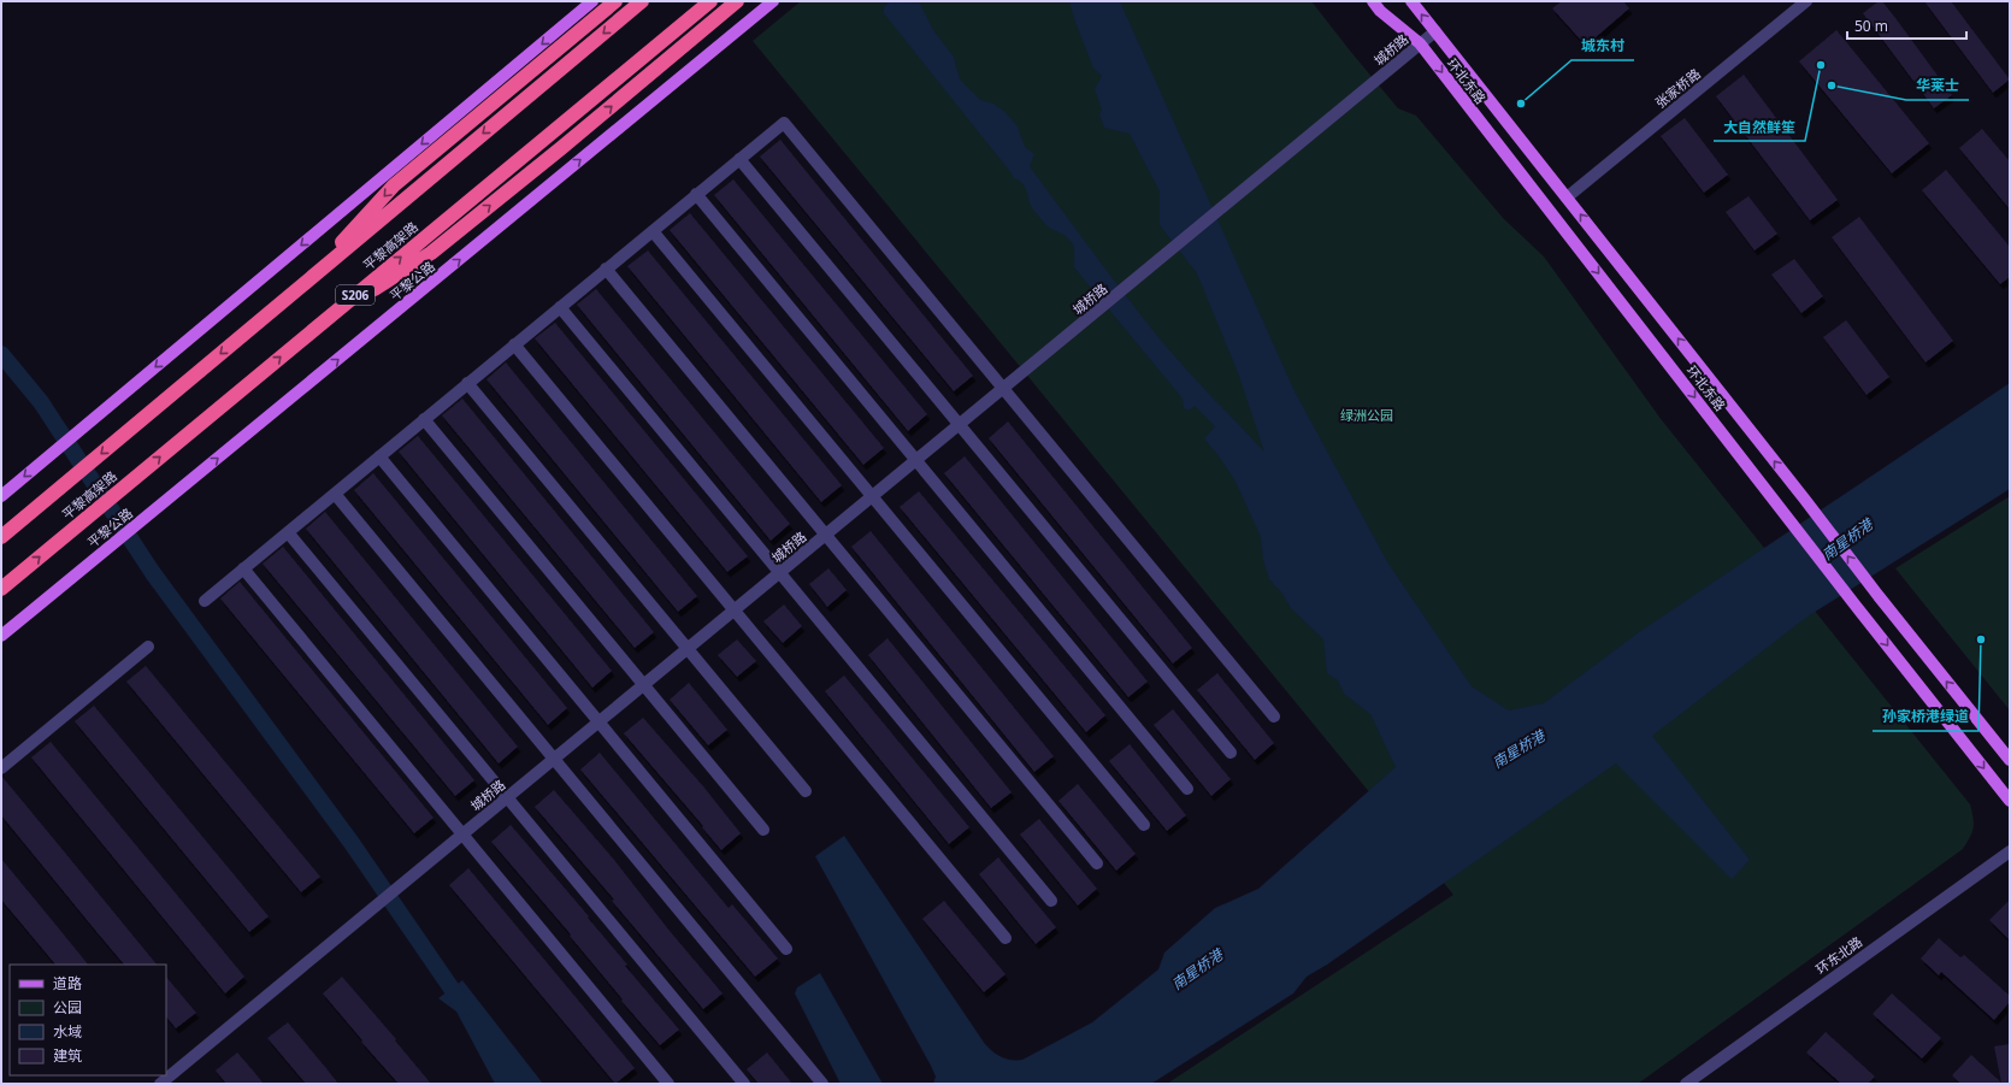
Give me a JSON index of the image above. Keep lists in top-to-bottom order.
{
  "streets": {
    "highway": ["平黎高架路", "S206"],
    "main road": ["环北东路", "平黎公路"],
    "street": ["城桥路", "张家桥路", "环东北路"]
  },
  "crossings": [
    ["城桥路", "环北东路"],
    ["环北东路", "张家桥路"]
  ],
  "one_way": ["平黎公路"],
  "water": ["南星桥港"],
  "parks": ["绿洲公园"],
  "places": [
    "大自然鲜笙",
    "华莱士",
    "城东村",
    "孙家桥港绿道"
  ],
  "legend": [
    "道路",
    "公园",
    "水域",
    "建筑"
  ],
  "scale_bar": "50 m"
}
